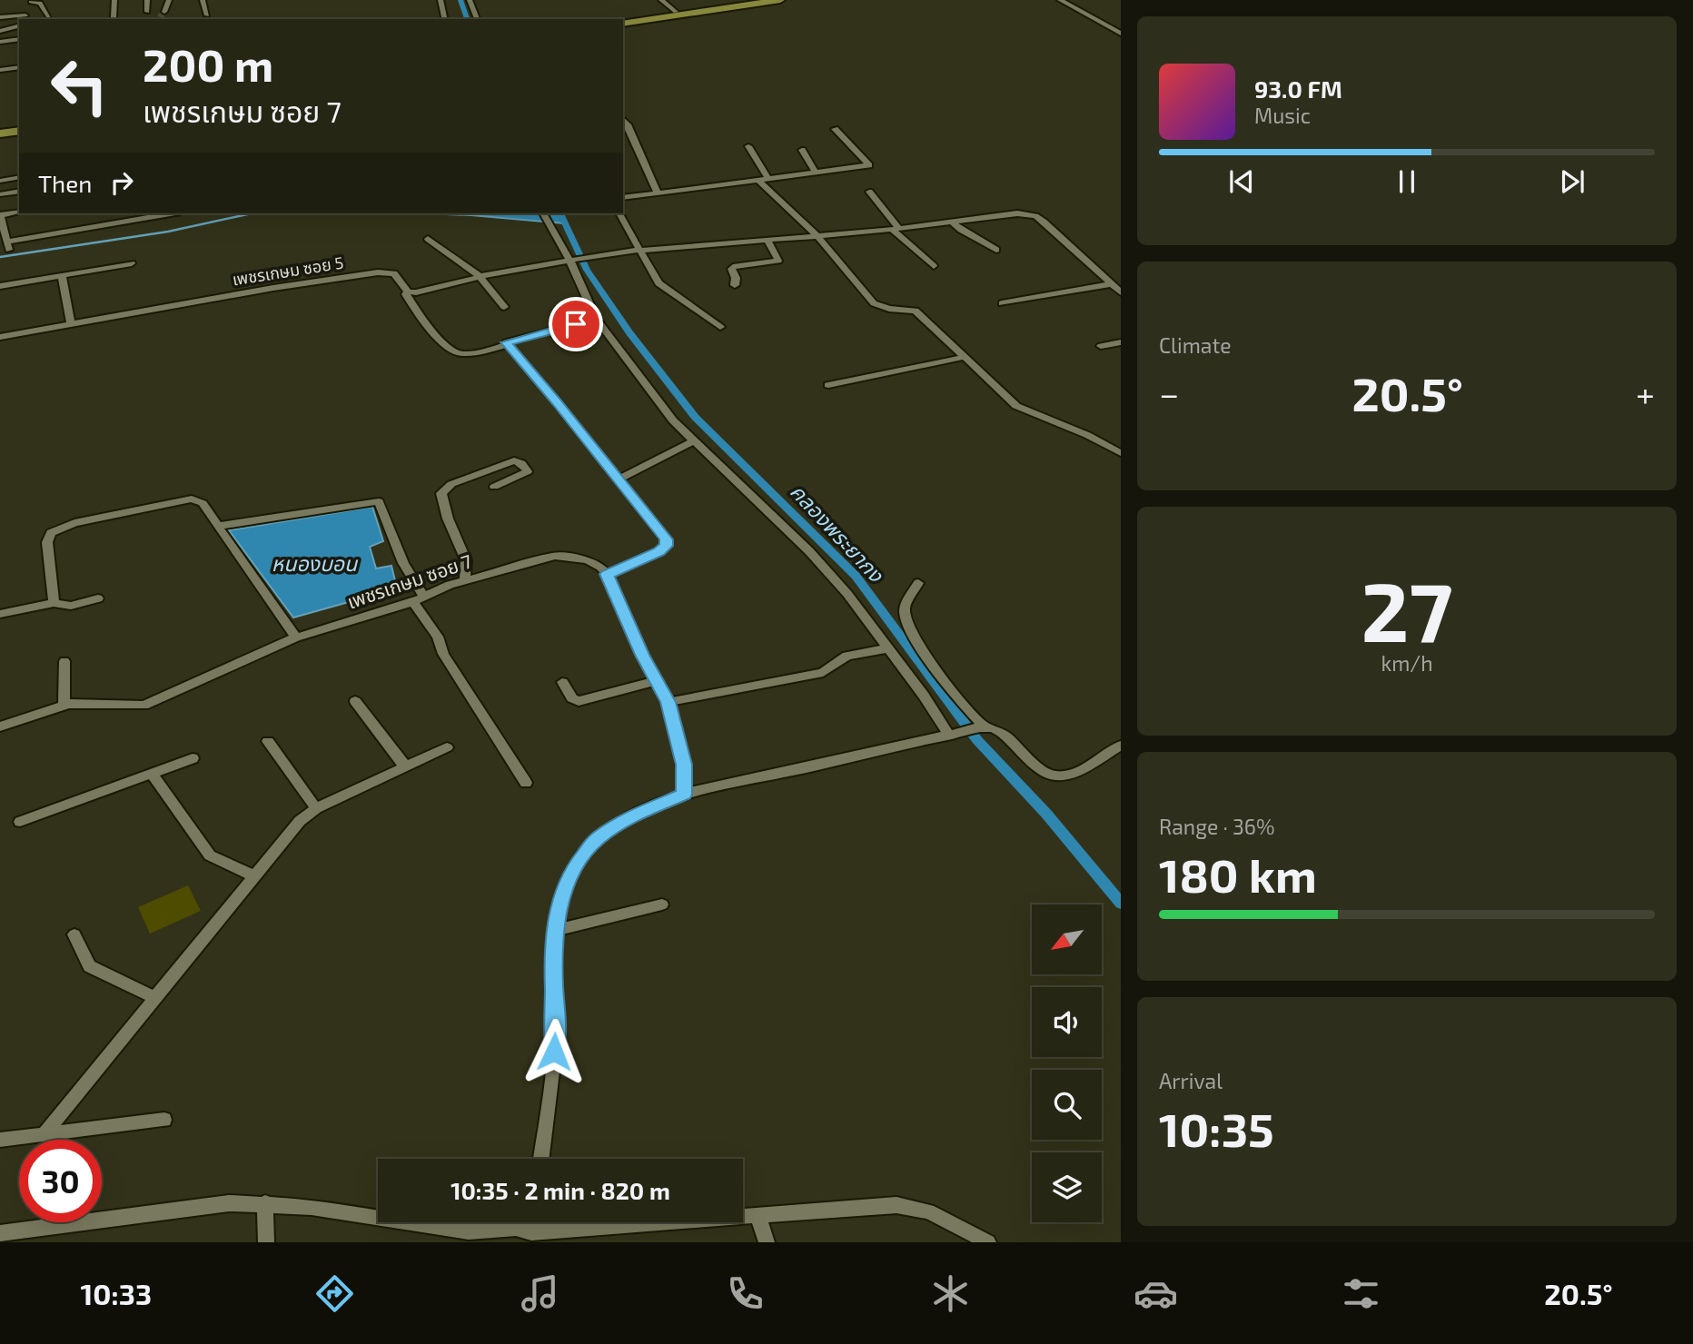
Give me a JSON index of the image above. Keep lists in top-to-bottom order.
{
  "streets": {
    "street": ["เพชรเกษม ซอย 5", "เพชรเกษม ซอย 7"]
  },
  "water": ["คลองพระยากง", "หนองบอน"],
  "north": "bottom left",
  "page": {
    "turn": ["200 m", "เพชรเกษม ซอย 7"],
    "song": ["93.0 FM", "Music"],
    "then": "Then",
    "tile": [
      "Climate",
      ["27", "km/h"],
      ["Range · 36%", "180 km"],
      ["Arrival", "10:35"]
    ],
    "heat": ["−", "20.5°", "+"],
    "limit": "30",
    "trip": "10:35 · 2 min · 820 m",
    "tabs": ["10:33", "20.5°"]
  }
}
